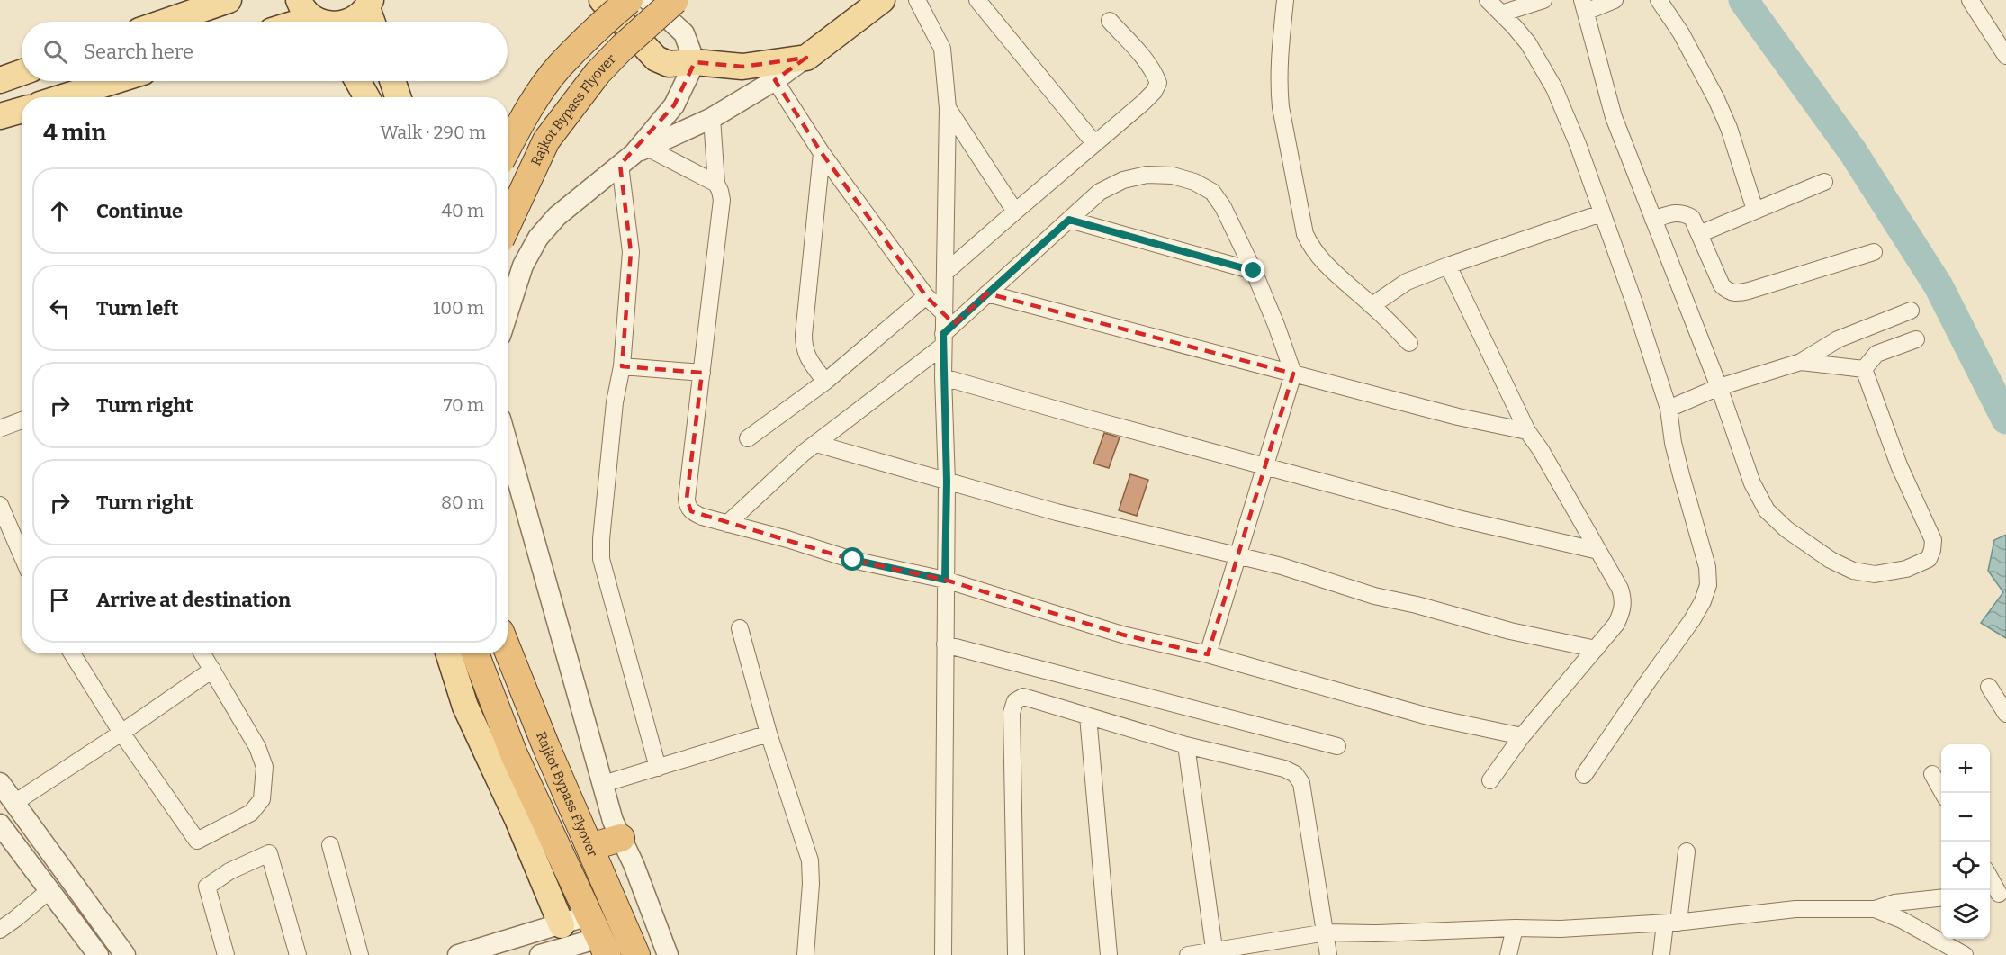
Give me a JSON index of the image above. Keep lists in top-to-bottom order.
{
  "streets": {
    "highway": ["Rajkot Bypass Flyover"]
  },
  "page": {
    "search": "Search here",
    "heading": ["4 min", "Walk · 290 m"],
    "list": [
      ["Continue", "40 m"],
      ["Turn left", "100 m"],
      ["Turn right", "70 m"],
      ["Turn right", "80 m"],
      "Arrive at destination"
    ],
    "map_buttons": ["+", "−"]
  }
}
